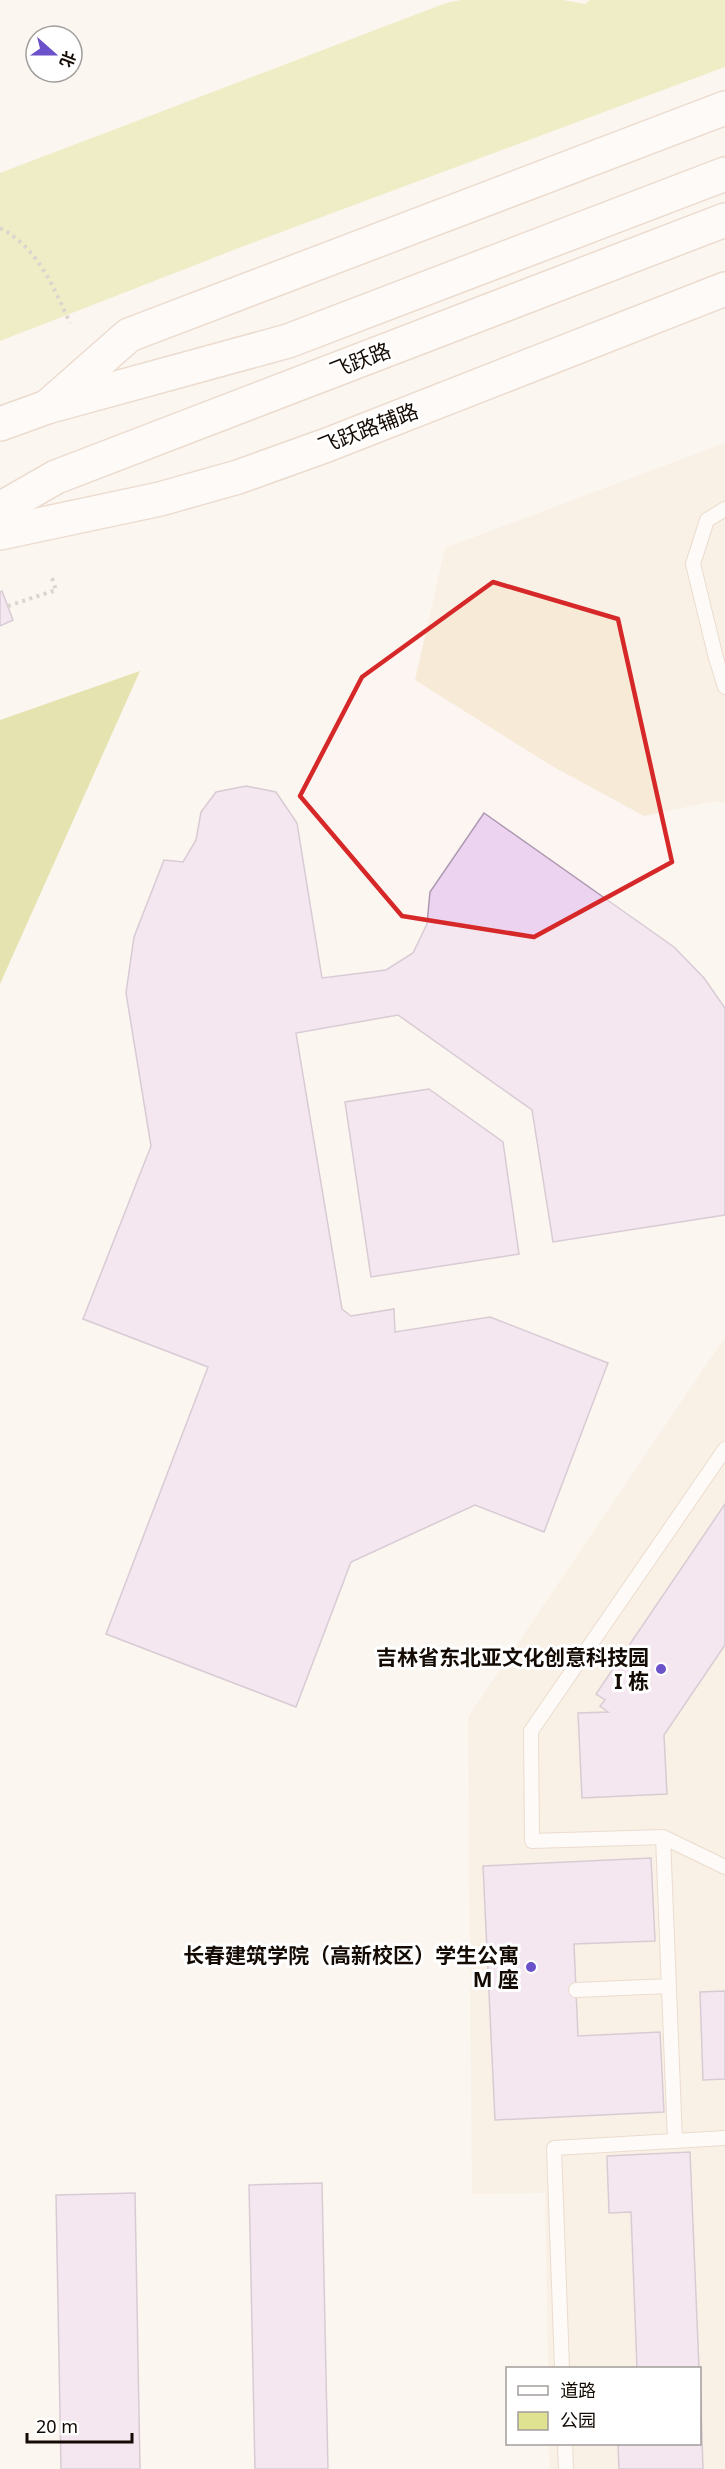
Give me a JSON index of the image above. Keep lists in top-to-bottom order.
{
  "streets": {
    "main road": ["飞跃路", "飞跃路辅路"]
  },
  "places": ["吉林省东北亚文化创意科技园 I 栋", "长春建筑学院（高新校区）学生公寓 M 座"],
  "legend": ["道路", "公园"],
  "scale_bar": "20 m",
  "north": "right"
}
